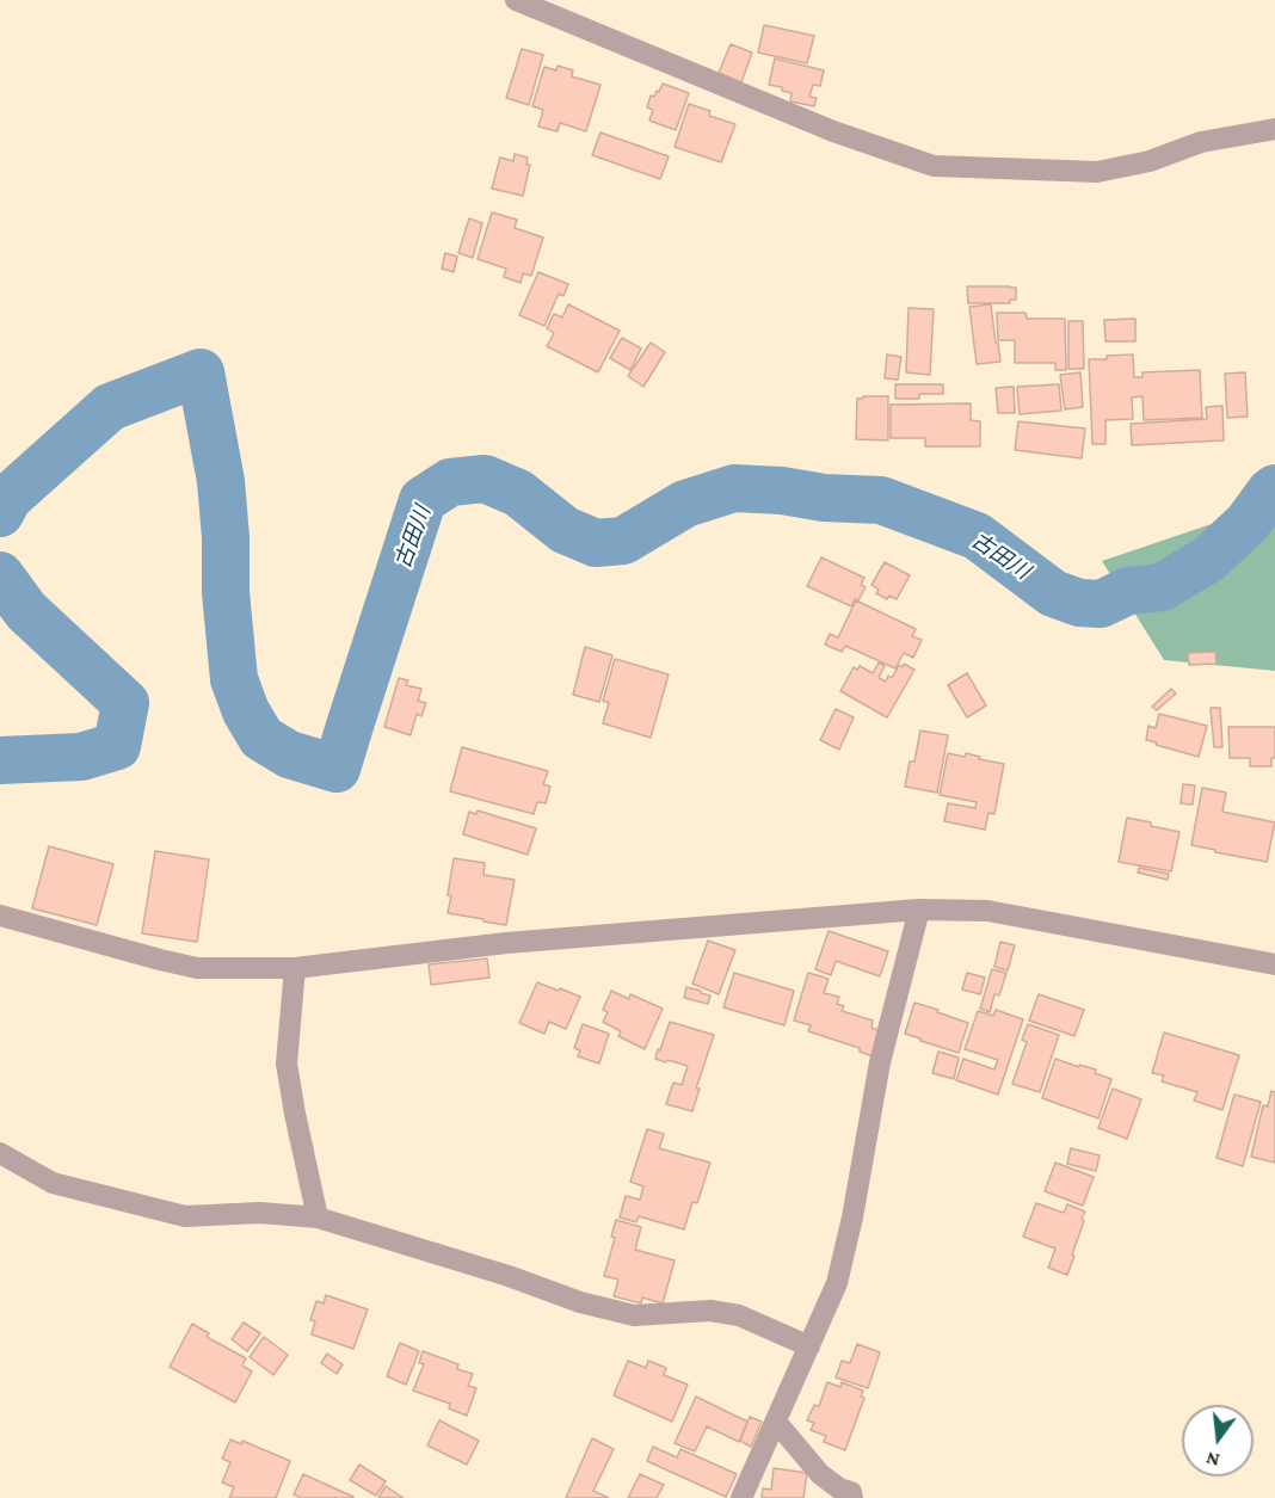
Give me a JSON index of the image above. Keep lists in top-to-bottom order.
{
  "water": ["古田川"],
  "north": "bottom"
}
